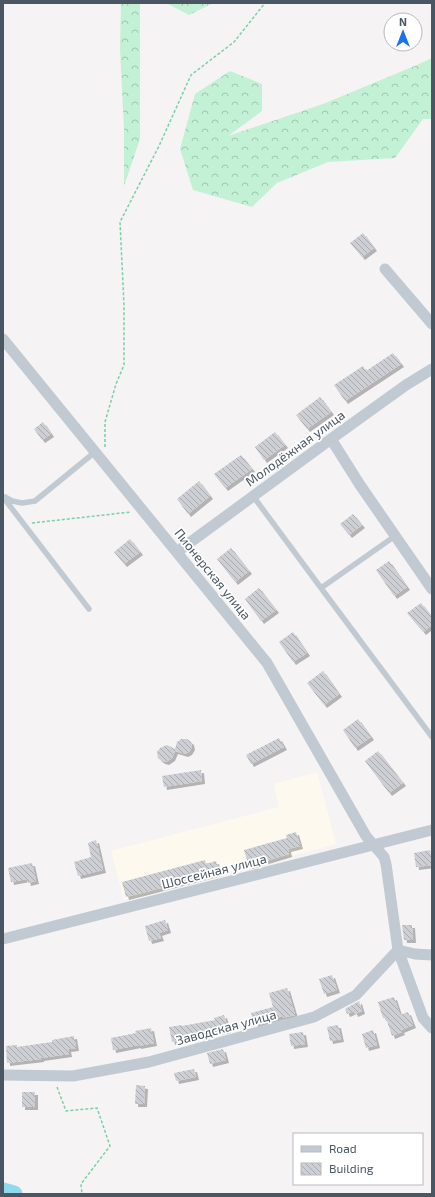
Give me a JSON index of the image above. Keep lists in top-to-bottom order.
{
  "streets": {
    "street": [
      "Молодёжная улица",
      "Пионерская улица",
      "Шоссейная улица",
      "Заводская улица"
    ]
  },
  "crossings": [
    ["Молодёжная улица", "Пионерская улица"],
    ["Пионерская улица", "Шоссейная улица"],
    ["Пионерская улица", "Заводская улица"]
  ],
  "legend": ["Road", "Building"],
  "north": "top"
}
